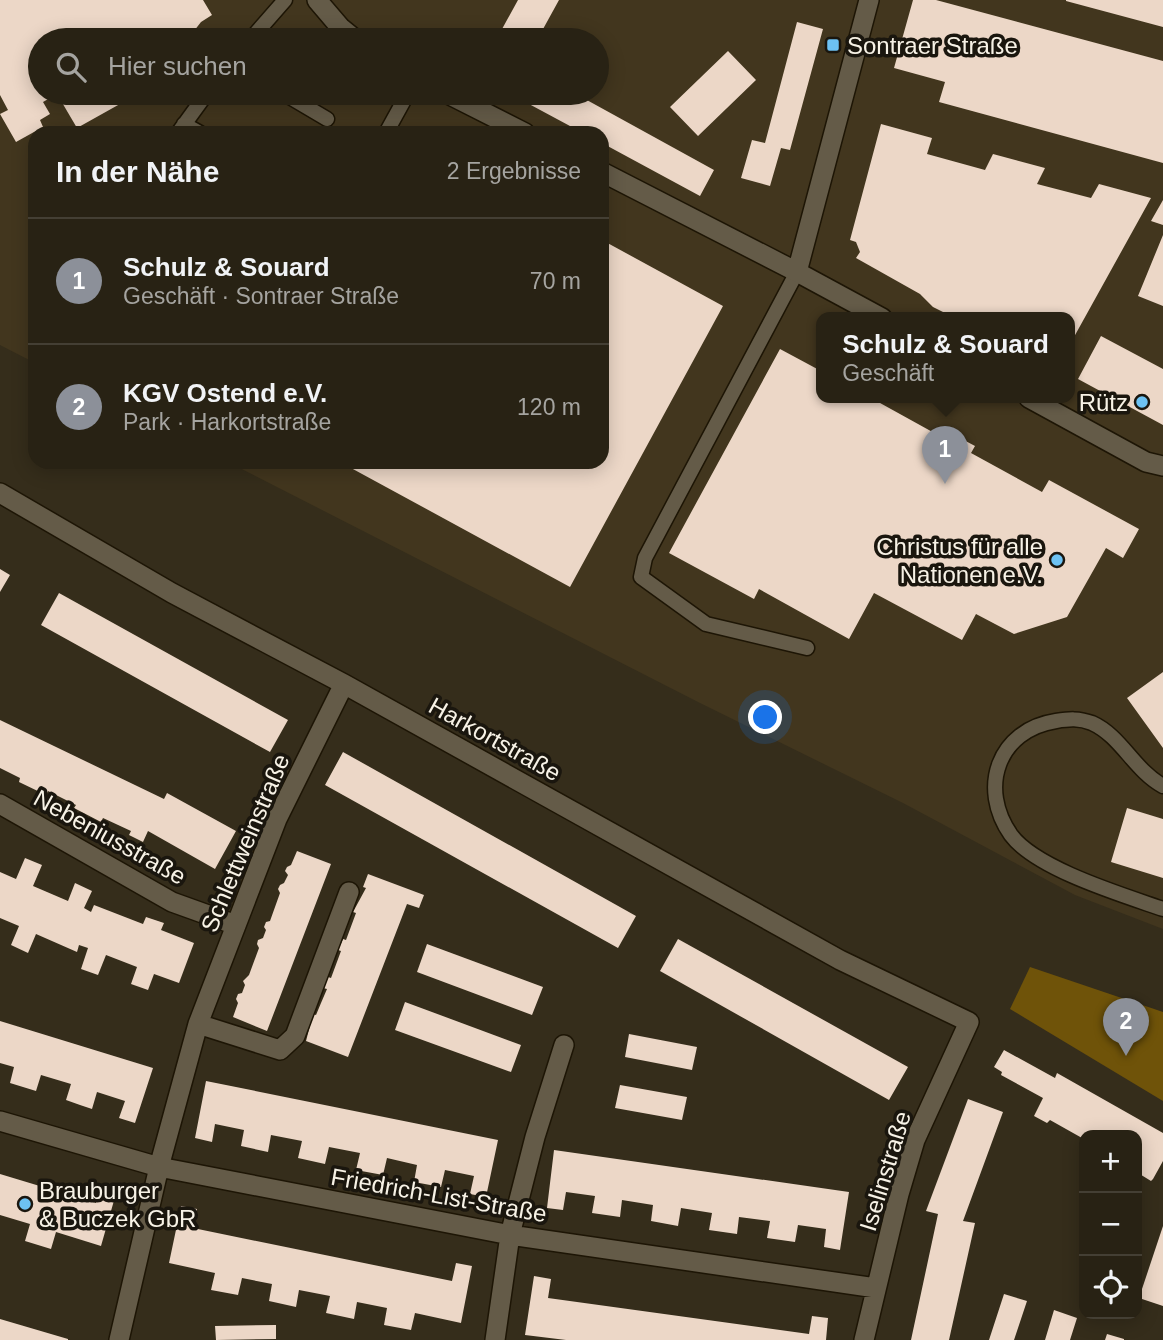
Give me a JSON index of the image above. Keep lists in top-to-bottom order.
{
  "streets": {
    "street": [
      "Harkortstraße",
      "Nebeniusstraße",
      "Schlettweinstraße",
      "Iselinstraße",
      "Friedrich-List-Straße"
    ]
  },
  "crossings": [
    ["Harkortstraße", "Schlettweinstraße"],
    ["Harkortstraße", "Iselinstraße"],
    ["Nebeniusstraße", "Schlettweinstraße"],
    ["Schlettweinstraße", "Friedrich-List-Straße"],
    ["Iselinstraße", "Friedrich-List-Straße"]
  ],
  "places": {
    "transit": ["Sontraer Straße"],
    "other": ["Rütz", "Christus für alle Nationen e.V.", "Brauburger & Buczek GbR"]
  },
  "page": {
    "search": "Hier suchen",
    "heading": ["In der Nähe", "2 Ergebnisse"],
    "list": [
      {
        "mark": "1",
        "name": "Schulz & Souard",
        "note": "Geschäft · Sontraer Straße",
        "value": "70 m"
      },
      {
        "mark": "2",
        "name": "KGV Ostend e.V.",
        "note": "Park · Harkortstraße",
        "value": "120 m"
      }
    ],
    "popup": ["Schulz & Souard", "Geschäft"],
    "pins": ["1", "2"],
    "map_buttons": ["+", "−"]
  }
}
